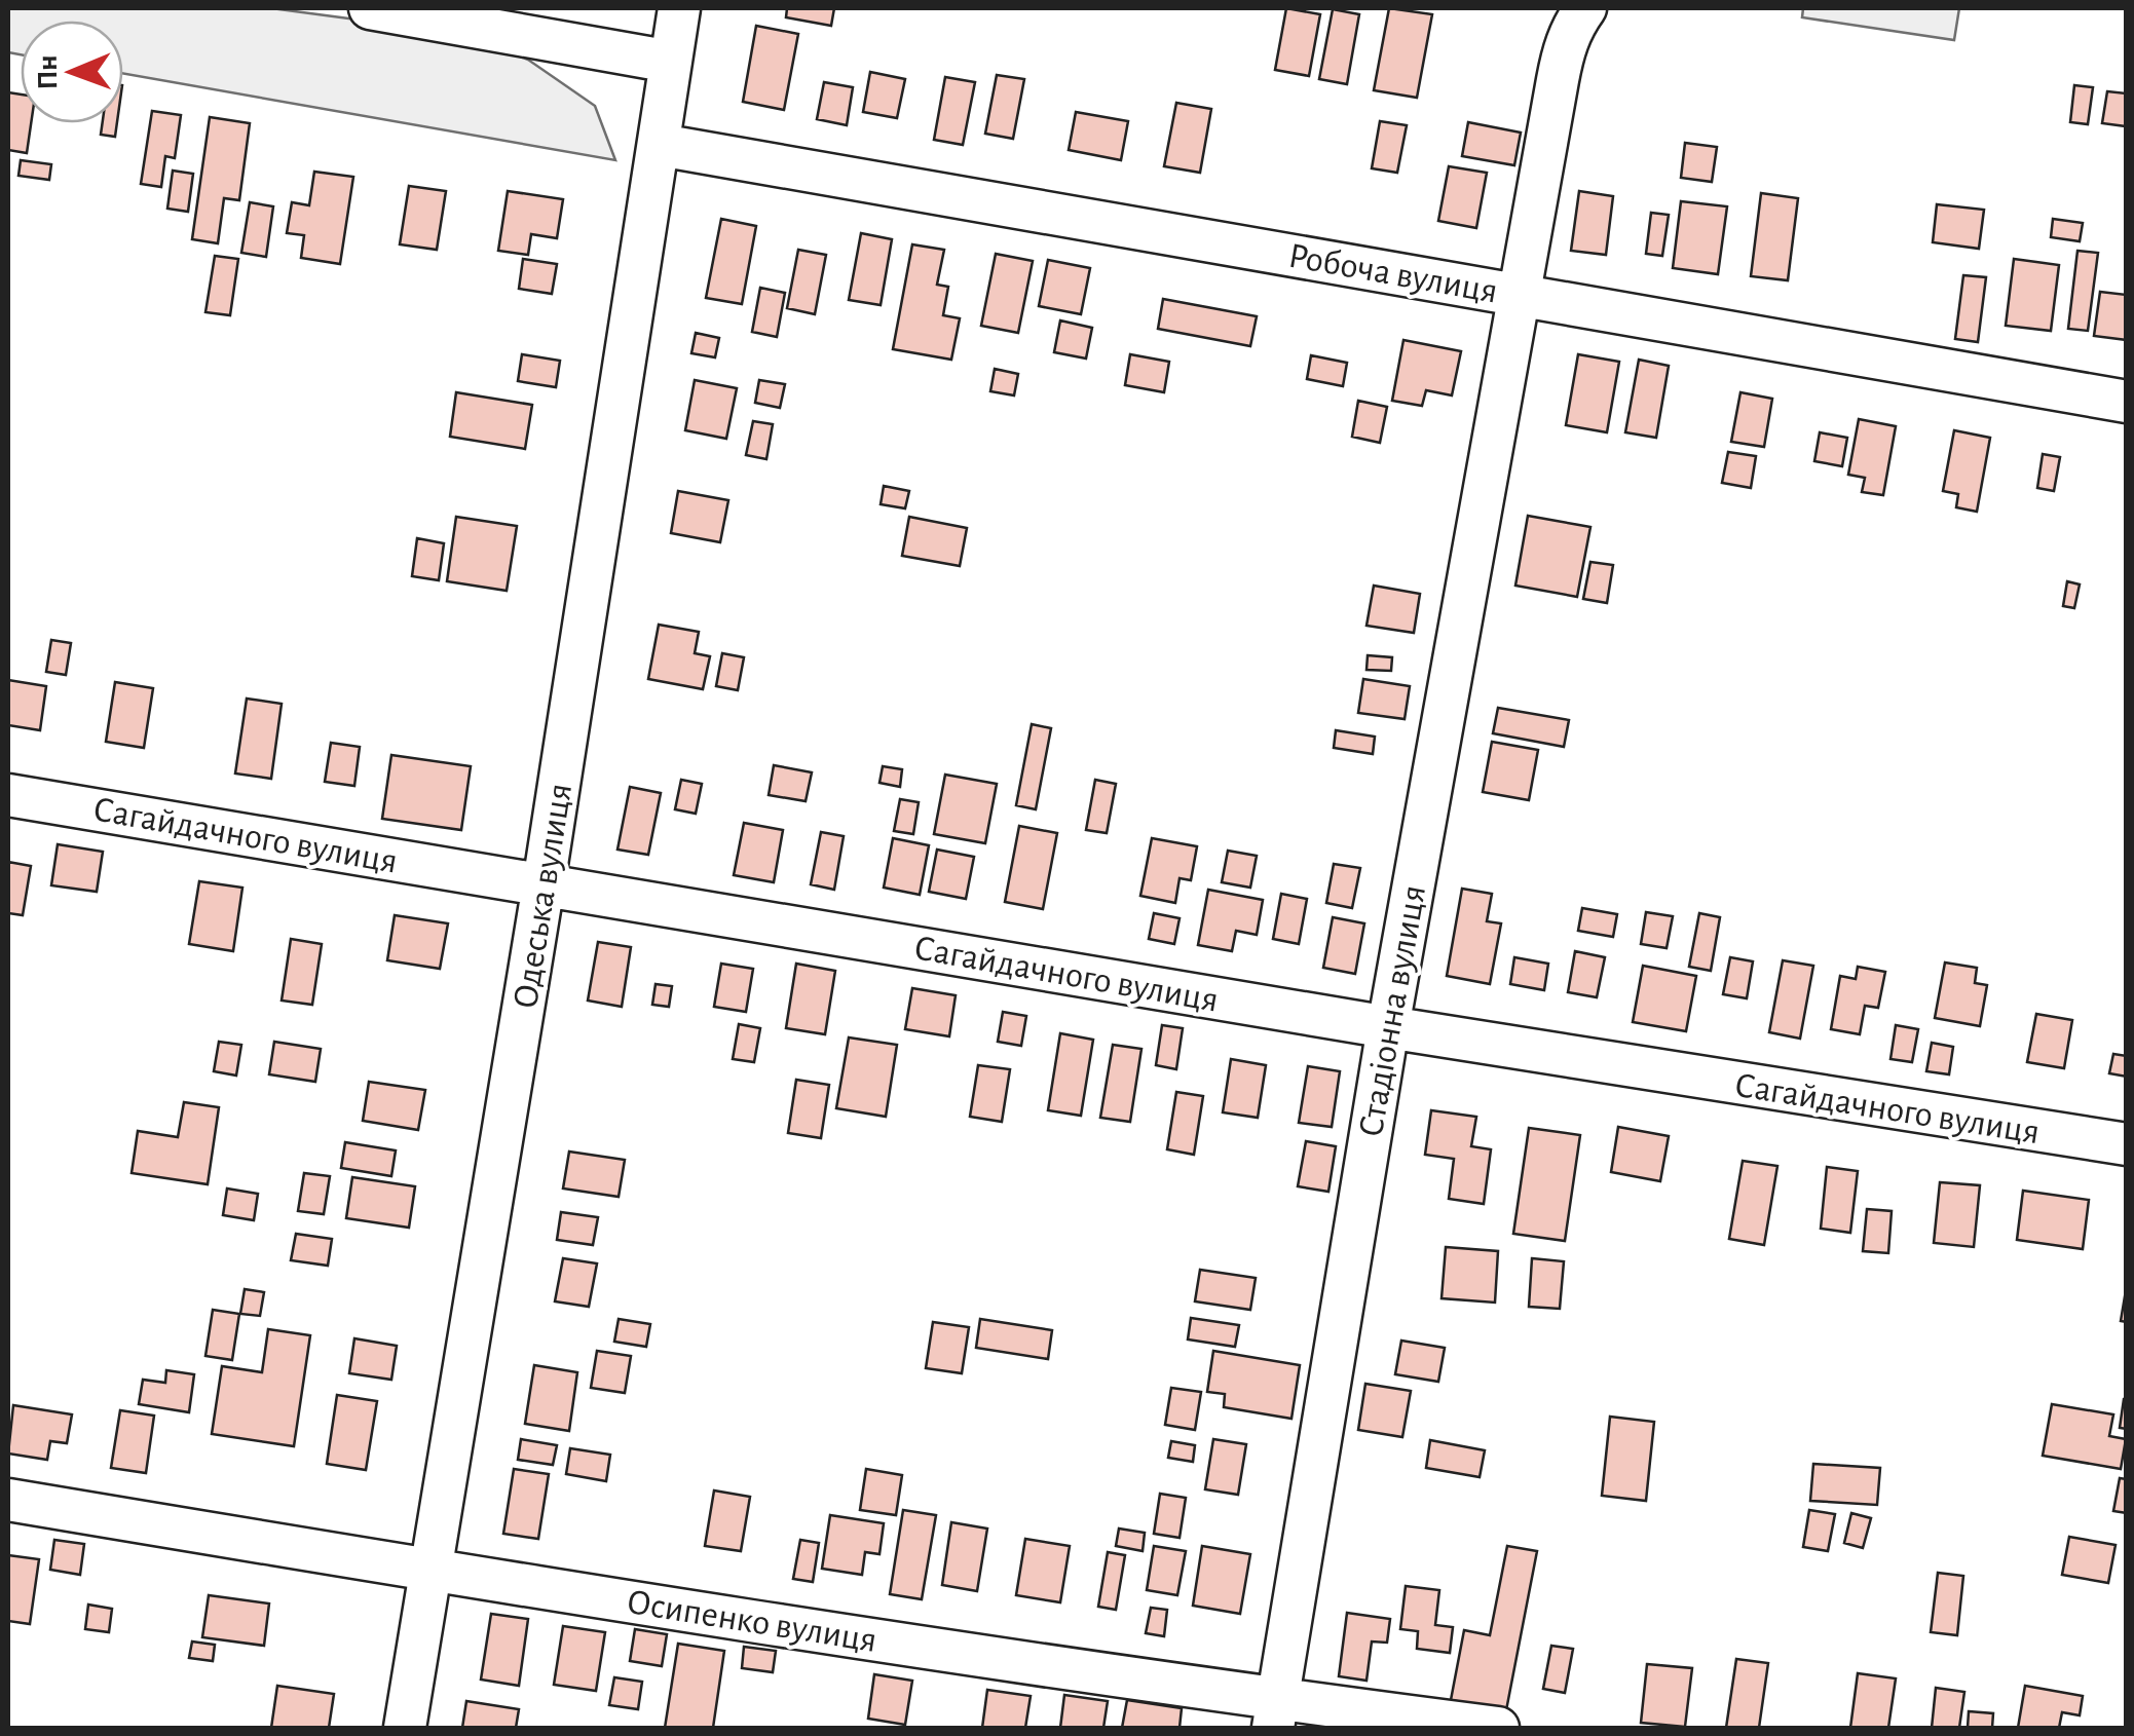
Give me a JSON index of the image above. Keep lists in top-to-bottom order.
{
  "streets": {
    "street": [
      "Робоча вулиця",
      "Сагайдачного вулиця",
      "Одеська вулиця",
      "Стадіонна вулиця",
      "Осипенко вулиця"
    ]
  },
  "crossings": [
    ["Робоча вулиця", "Одеська вулиця"],
    ["Робоча вулиця", "Стадіонна вулиця"],
    ["Сагайдачного вулиця", "Одеська вулиця"],
    ["Сагайдачного вулиця", "Стадіонна вулиця"],
    ["Одеська вулиця", "Осипенко вулиця"],
    ["Стадіонна вулиця", "Осипенко вулиця"]
  ],
  "north": "left"
}
